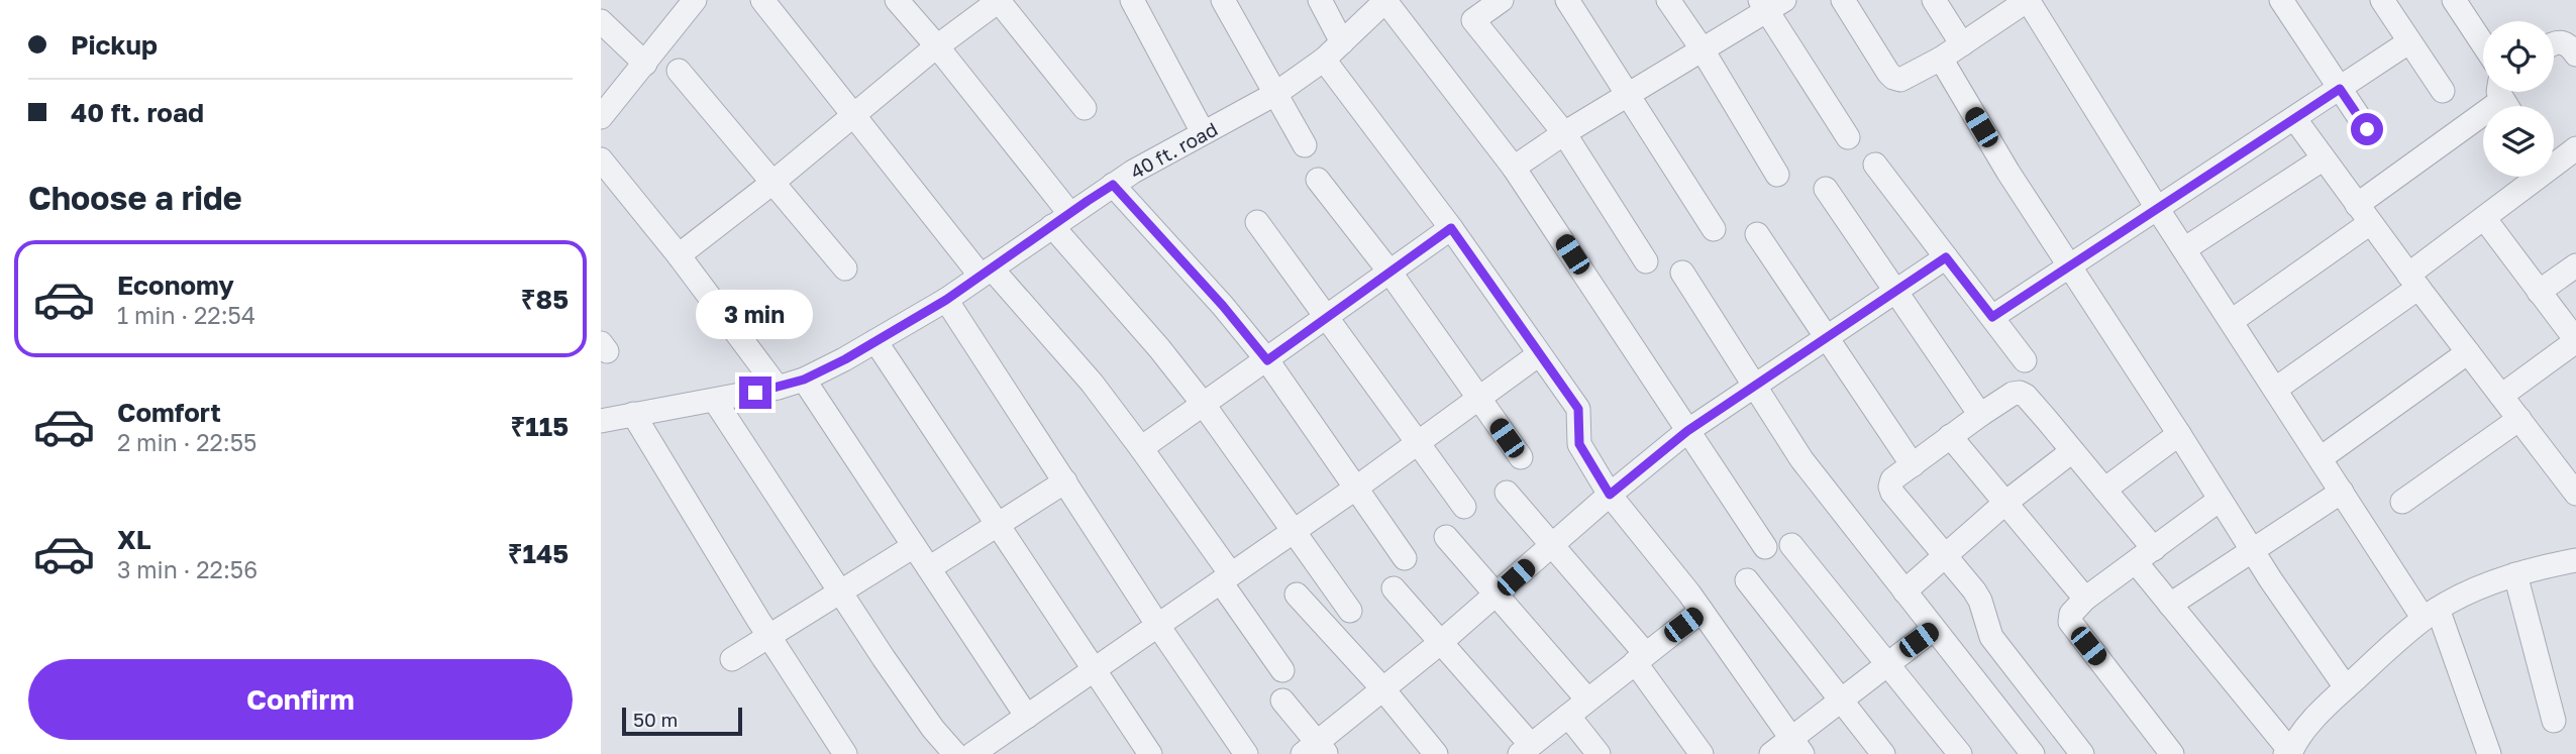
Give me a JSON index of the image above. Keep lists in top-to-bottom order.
{
  "streets": {
    "street": ["40 ft. road"]
  },
  "scale_bar": "50 m",
  "page": {
    "banner": ["Pickup", "40 ft. road"],
    "heading": "Choose a ride",
    "list": [
      {
        "name": "Economy",
        "note": "1 min · 22:54",
        "value": "₹85"
      },
      {
        "name": "Comfort",
        "note": "2 min · 22:55",
        "value": "₹115"
      },
      {
        "name": "XL",
        "note": "3 min · 22:56",
        "value": "₹145"
      }
    ],
    "bubble": "3 min",
    "buttons": "Confirm",
    "scale": "50 m"
  }
}
